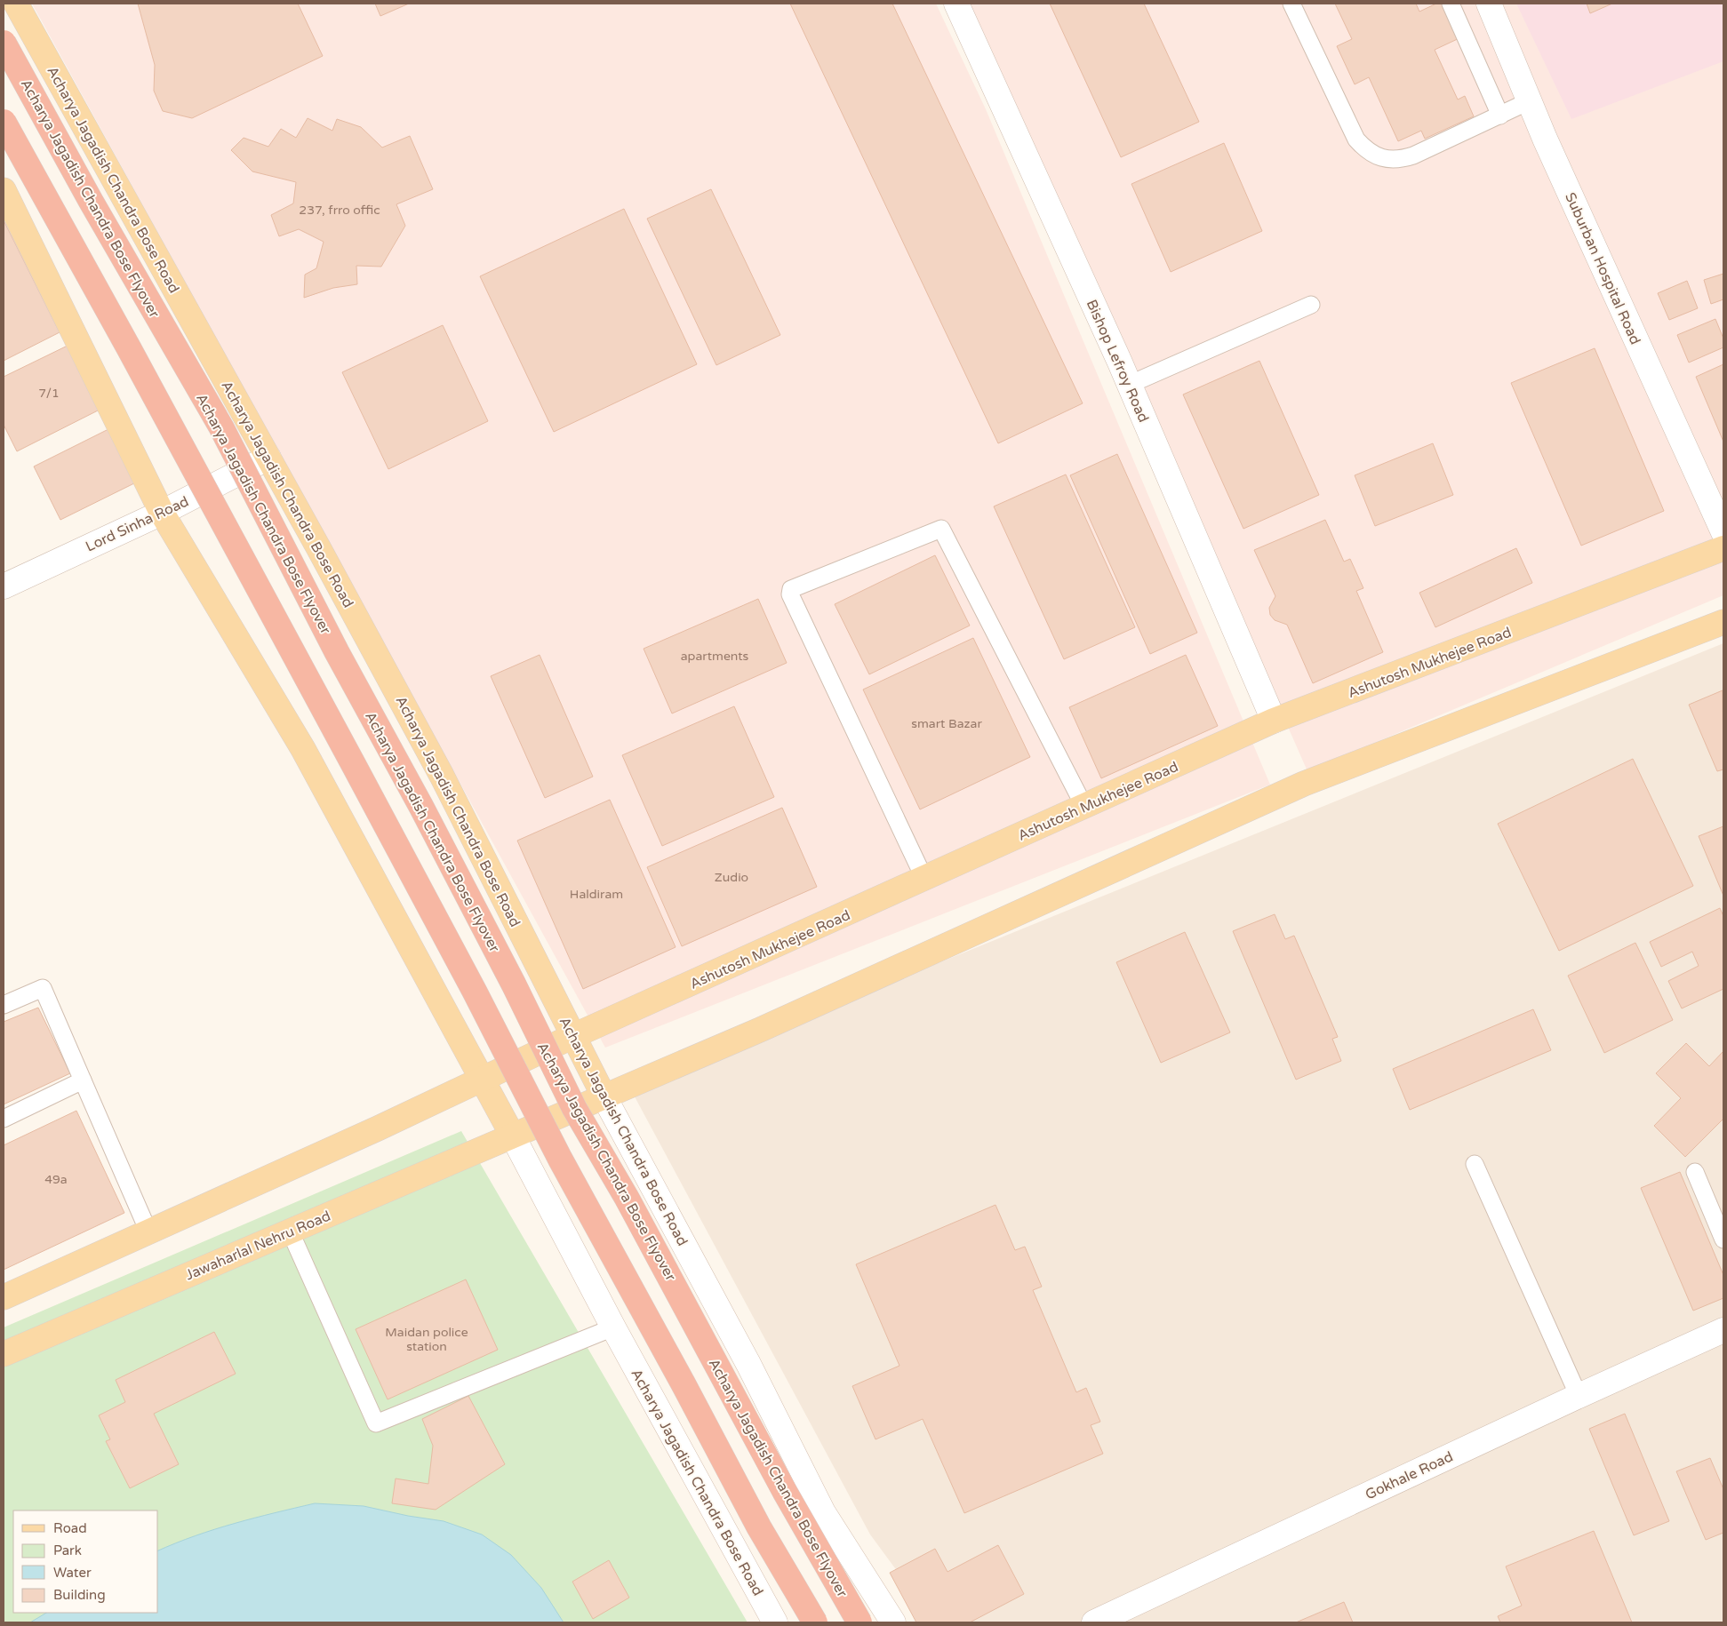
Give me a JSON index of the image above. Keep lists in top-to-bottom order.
{
  "streets": {
    "highway": ["Acharya Jagadish Chandra Bose Flyover"],
    "main road": ["Acharya Jagadish Chandra Bose Road", "Ashutosh Mukhejee Road", "Jawaharlal Nehru Road"],
    "street": [
      "Suburban Hospital Road",
      "Bishop Lefroy Road",
      "Lord Sinha Road",
      "Gokhale Road"
    ]
  },
  "crossings": [
    ["Acharya Jagadish Chandra Bose Road", "Lord Sinha Road"],
    ["Acharya Jagadish Chandra Bose Road", "Ashutosh Mukhejee Road"],
    ["Acharya Jagadish Chandra Bose Road", "Jawaharlal Nehru Road"],
    ["Bishop Lefroy Road", "Ashutosh Mukhejee Road"]
  ],
  "house_numbers": [
    "237, frro offic",
    "7/1",
    "apartments",
    "smart Bazar",
    "Zudio",
    "Haldiram",
    "49a",
    "Maidan police station"
  ],
  "legend": [
    "Road",
    "Park",
    "Water",
    "Building"
  ]
}
